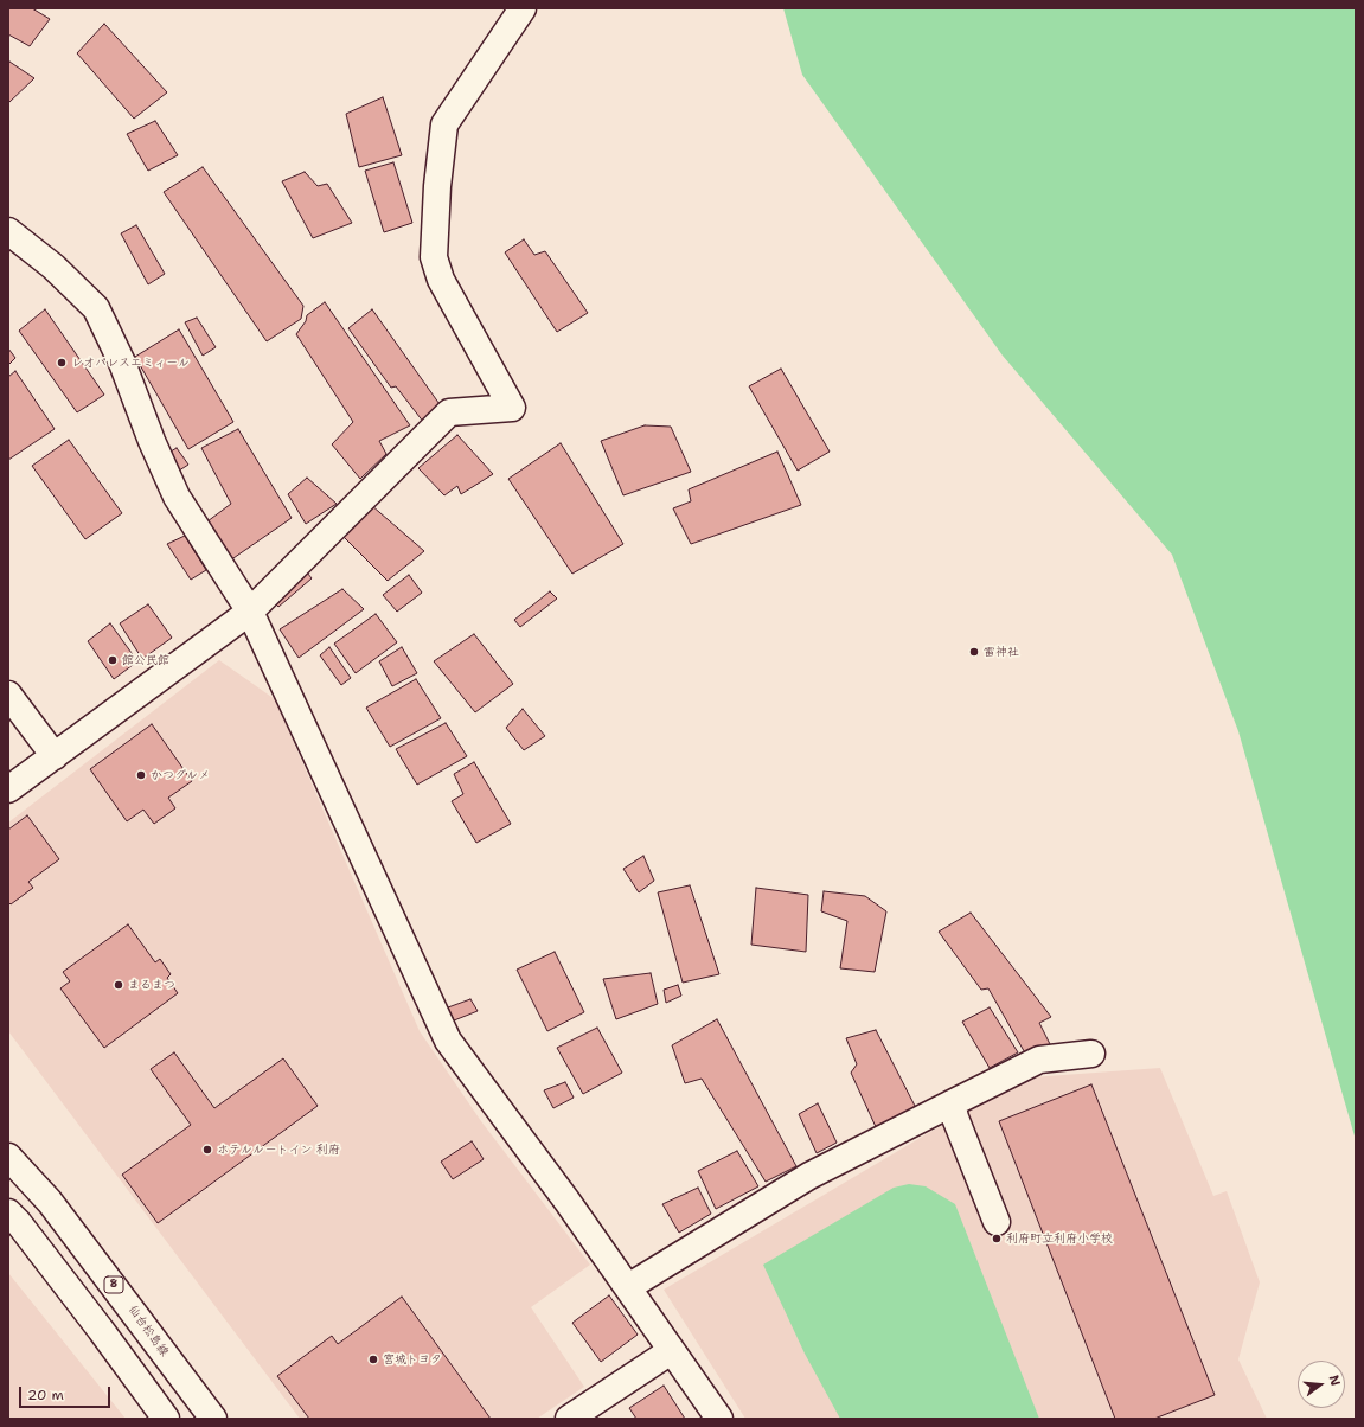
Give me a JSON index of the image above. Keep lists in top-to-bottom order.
{
  "streets": {
    "street": ["8", "仙台松島線"]
  },
  "places": [
    "レオパレスエミィール",
    "雷神社",
    "館公民館",
    "かつグルメ",
    "まるまつ",
    "ホテルルートイン 利府",
    "利府町立利府小学校",
    "宮城トヨタ"
  ],
  "scale_bar": "20 m",
  "north": "right"
}
